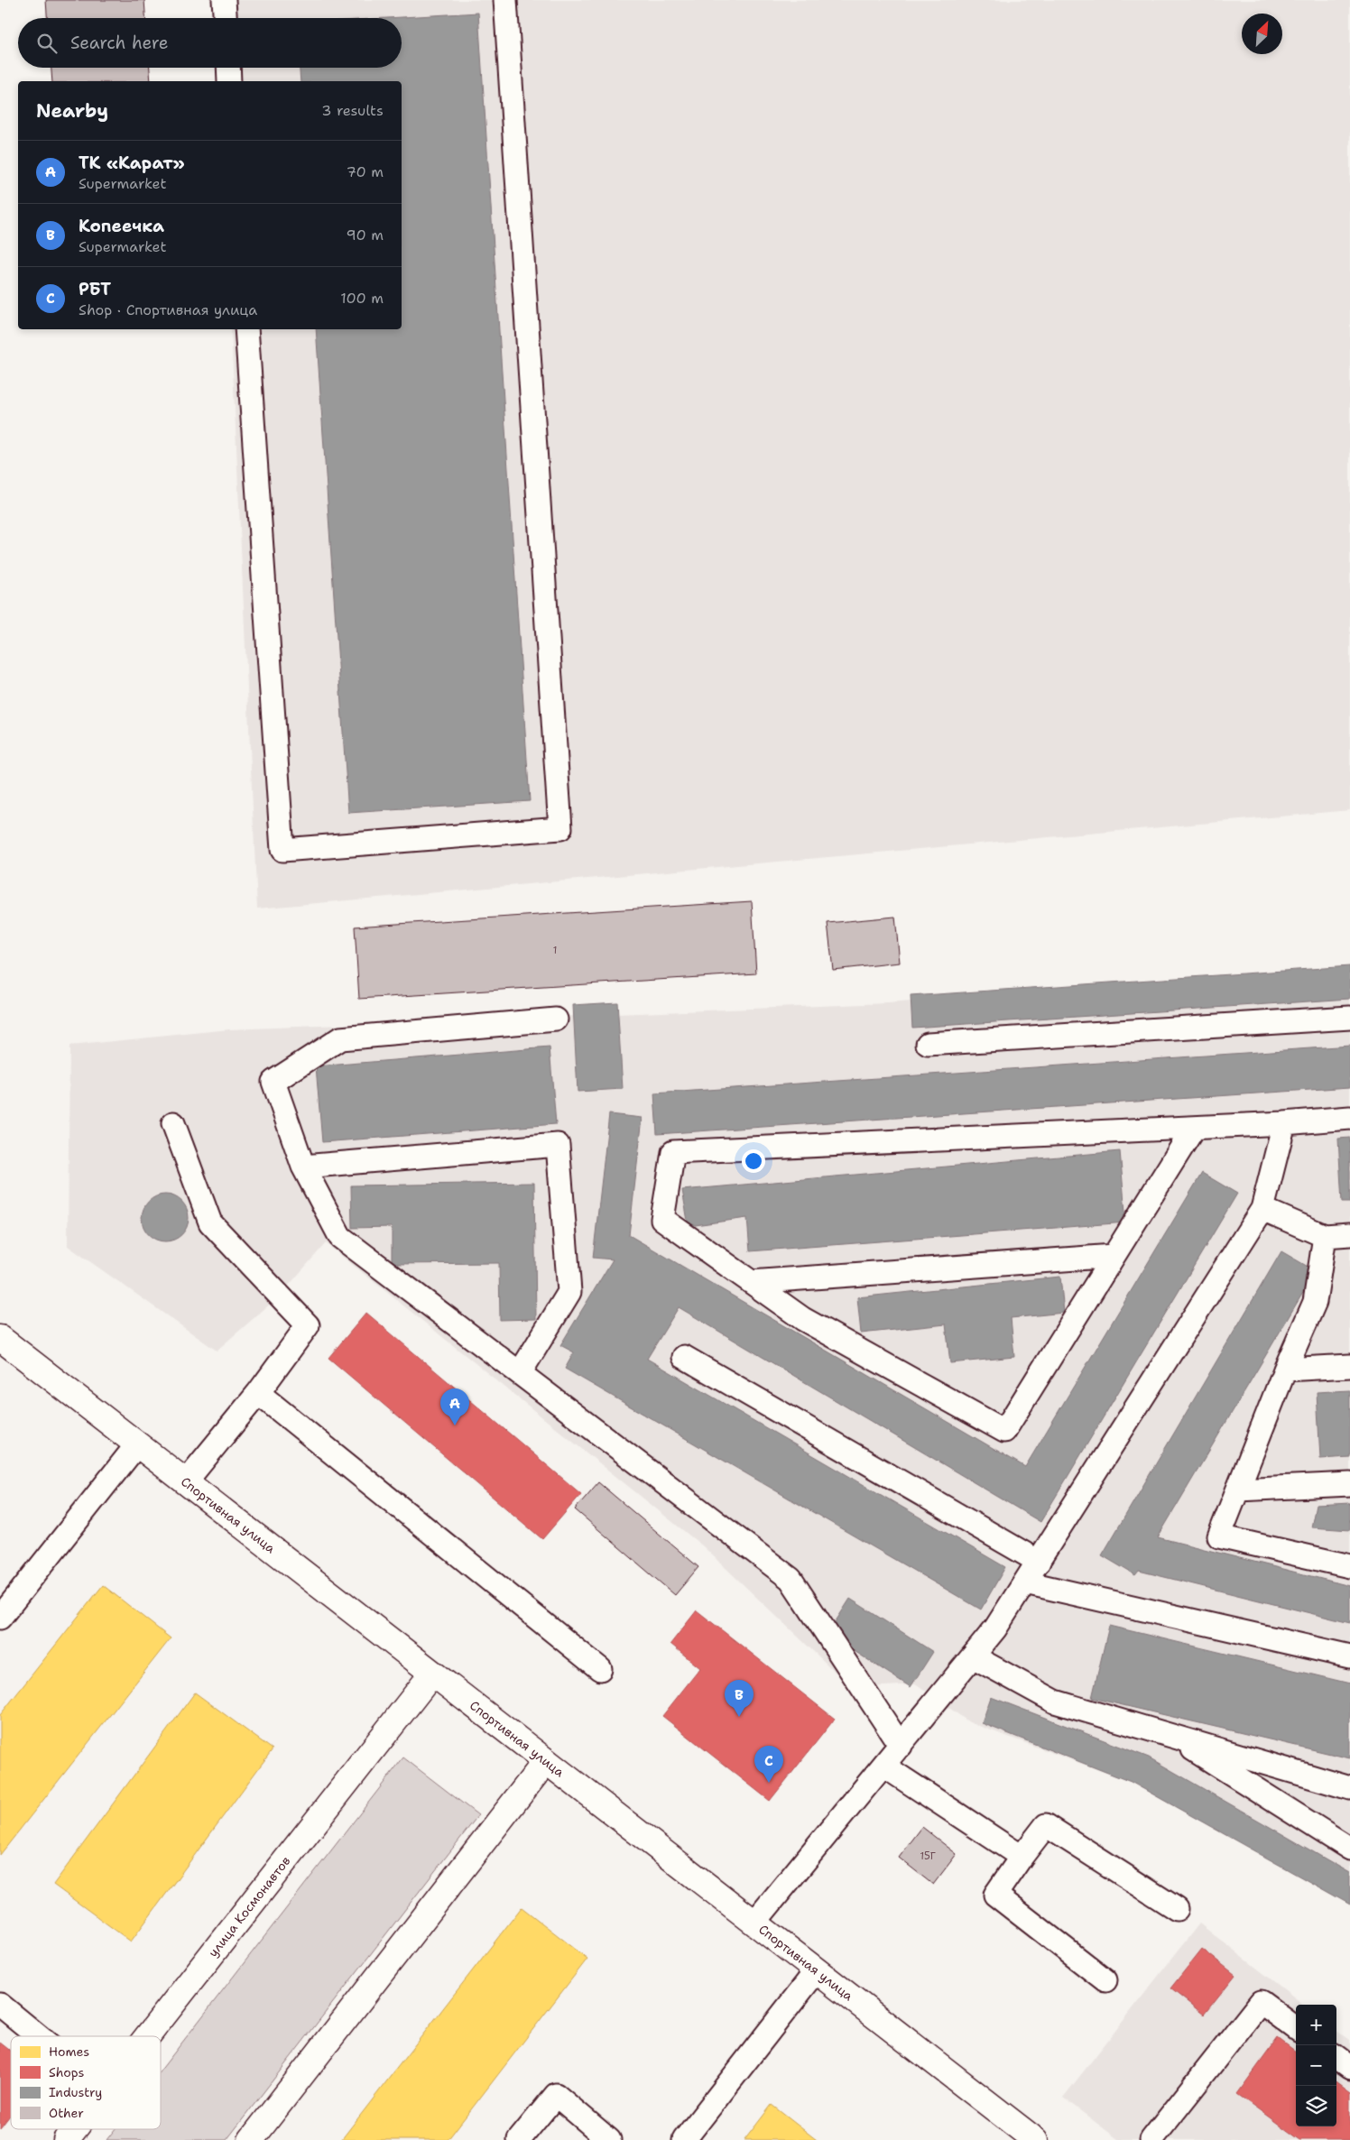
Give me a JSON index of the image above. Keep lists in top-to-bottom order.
{
  "streets": {
    "street": ["Спортивная улица", "улица Космонавтов"]
  },
  "crossings": [
    ["Спортивная улица", "улица Космонавтов"]
  ],
  "house_numbers": ["1", "15Г"],
  "legend": [
    "Homes",
    "Shops",
    "Industry",
    "Other"
  ],
  "north": "top right",
  "page": {
    "search": "Search here",
    "heading": ["Nearby", "3 results"],
    "list": [
      {
        "mark": "A",
        "name": "ТК «Карат»",
        "note": "Supermarket",
        "value": "70 m"
      },
      {
        "mark": "B",
        "name": "Копеечка",
        "note": "Supermarket",
        "value": "90 m"
      },
      {
        "mark": "C",
        "name": "РБТ",
        "note": "Shop · Спортивная улица",
        "value": "100 m"
      }
    ],
    "pins": ["A", "B", "C"],
    "map_buttons": ["+", "−"]
  }
}
